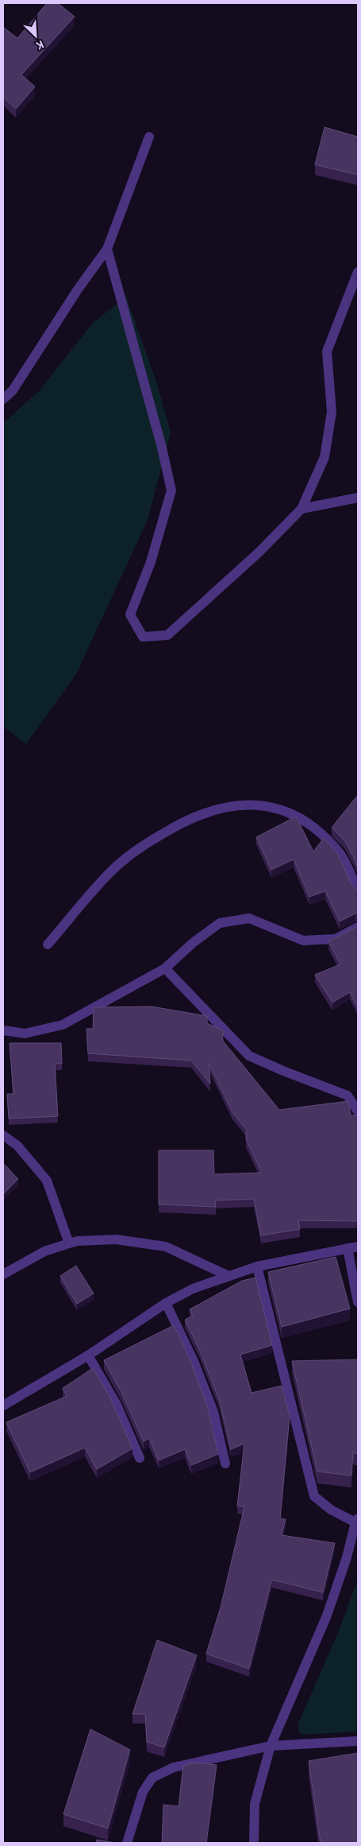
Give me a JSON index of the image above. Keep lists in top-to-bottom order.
{
  "north": "bottom right"
}
